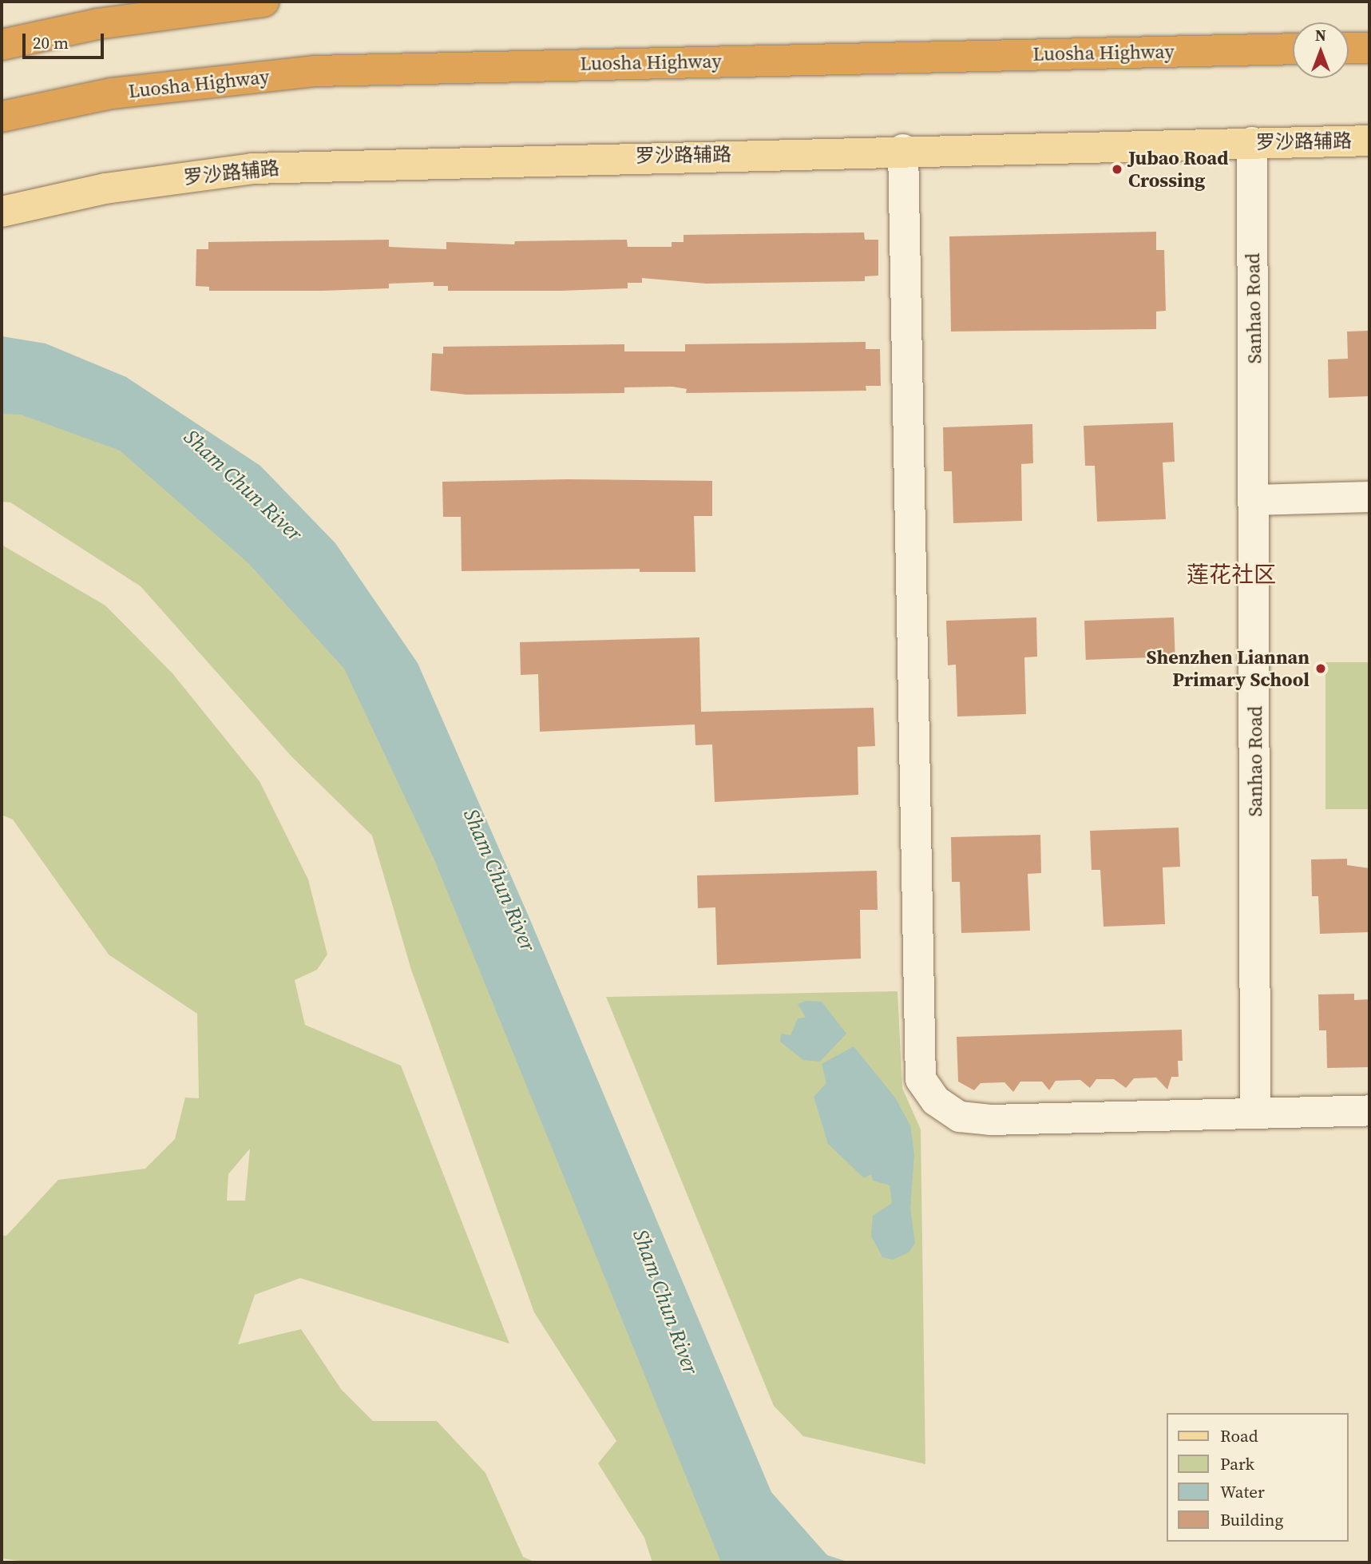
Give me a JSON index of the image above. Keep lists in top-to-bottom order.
{
  "streets": {
    "highway": ["Luosha Highway"],
    "main road": ["罗沙路辅路"],
    "street": ["Sanhao Road"]
  },
  "crossings": [
    ["罗沙路辅路", "Sanhao Road"]
  ],
  "districts": ["莲花社区"],
  "water": ["Sham Chun River"],
  "places": ["Jubao Road Crossing", "Shenzhen Liannan Primary School"],
  "legend": [
    "Road",
    "Park",
    "Water",
    "Building"
  ],
  "scale_bar": "20 m",
  "north": "top"
}
